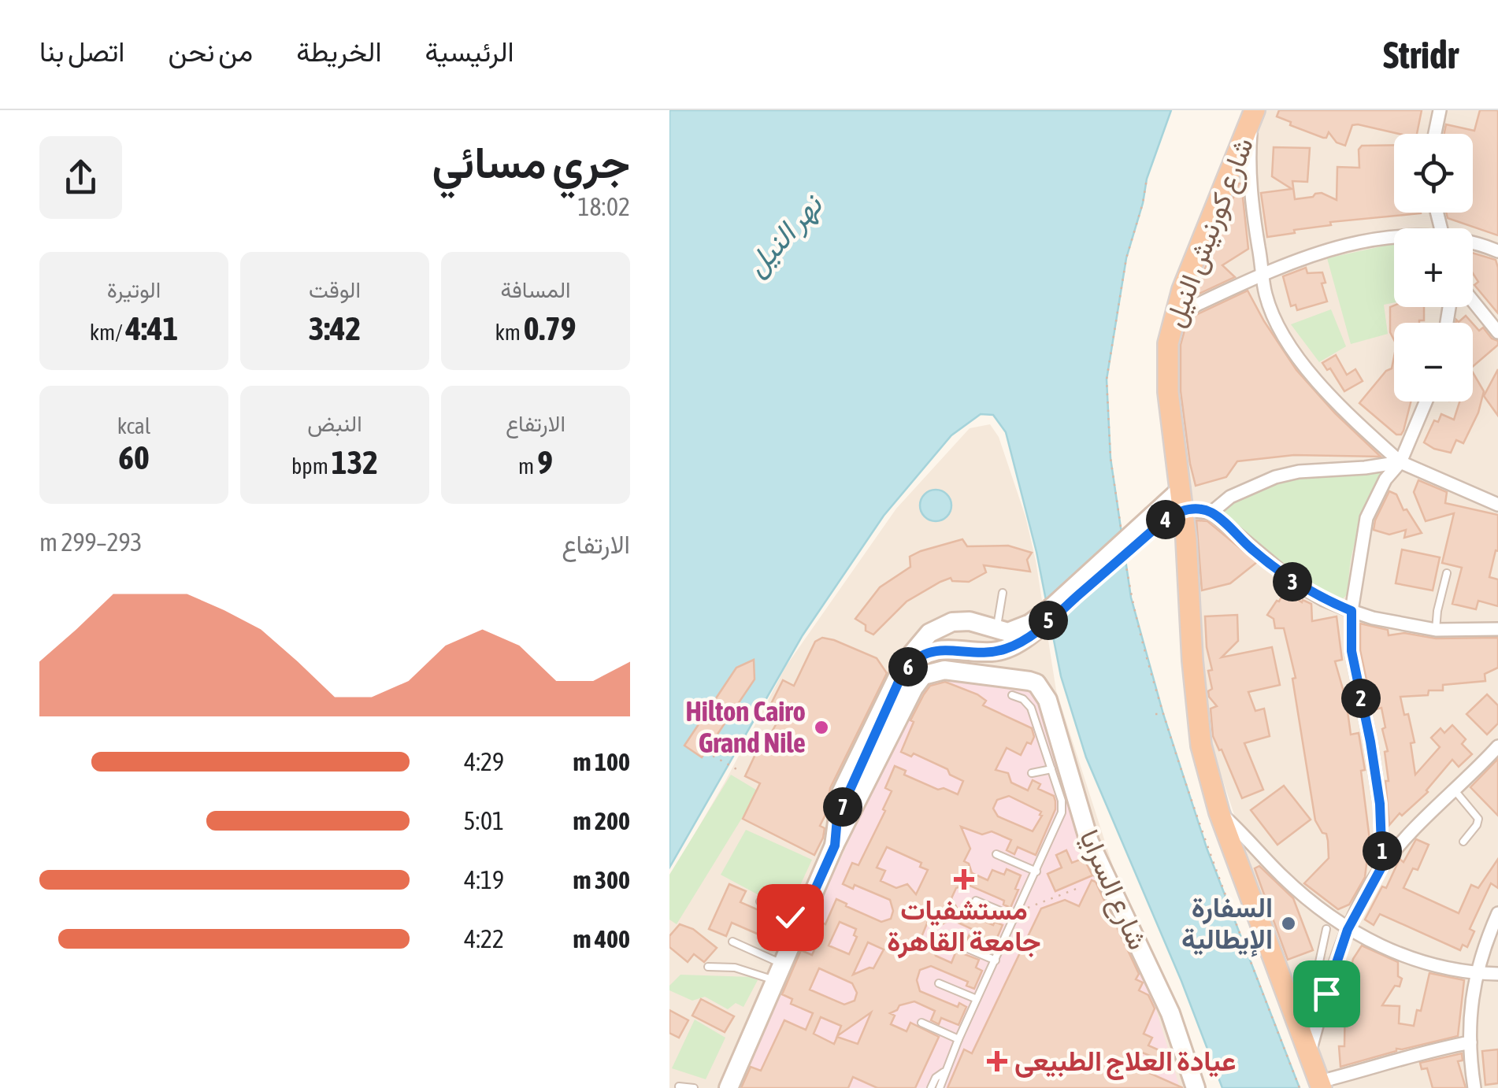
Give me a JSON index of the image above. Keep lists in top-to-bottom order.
{
  "streets": {
    "highway": ["شارع كورنيش النيل"],
    "main road": ["شارع السرايا"]
  },
  "water": ["نهر النيل"],
  "places": {
    "other": ["Hilton Cairo Grand Nile", "السفارة الإيطالية"],
    "health": ["مستشفيات جامعة القاهرة", "عيادة العلاج الطبيعى"]
  },
  "page": {
    "header": "Stridr",
    "nav": [
      "الرئيسية",
      "الخريطة",
      "من نحن",
      "اتصل بنا"
    ],
    "heading": ["جري مسائي", "18:02"],
    "map_buttons": ["+", "−"],
    "stats": [
      ["المسافة", "0.79 km"],
      ["الوقت", "3:42"],
      ["الوتيرة", "4:41 /km"],
      ["الارتفاع", "9 m"],
      ["النبض", "132 bpm"],
      ["kcal", "60"]
    ],
    "pins": [
      "4",
      "3",
      "5",
      "6",
      "2",
      "7",
      "1"
    ],
    "chart": ["الارتفاع", "293–299 m"],
    "list": [
      {
        "name": "100 m",
        "note": "4:29"
      },
      {
        "name": "200 m",
        "note": "5:01"
      },
      {
        "name": "300 m",
        "note": "4:19"
      },
      {
        "name": "400 m",
        "note": "4:22"
      }
    ]
  }
}
